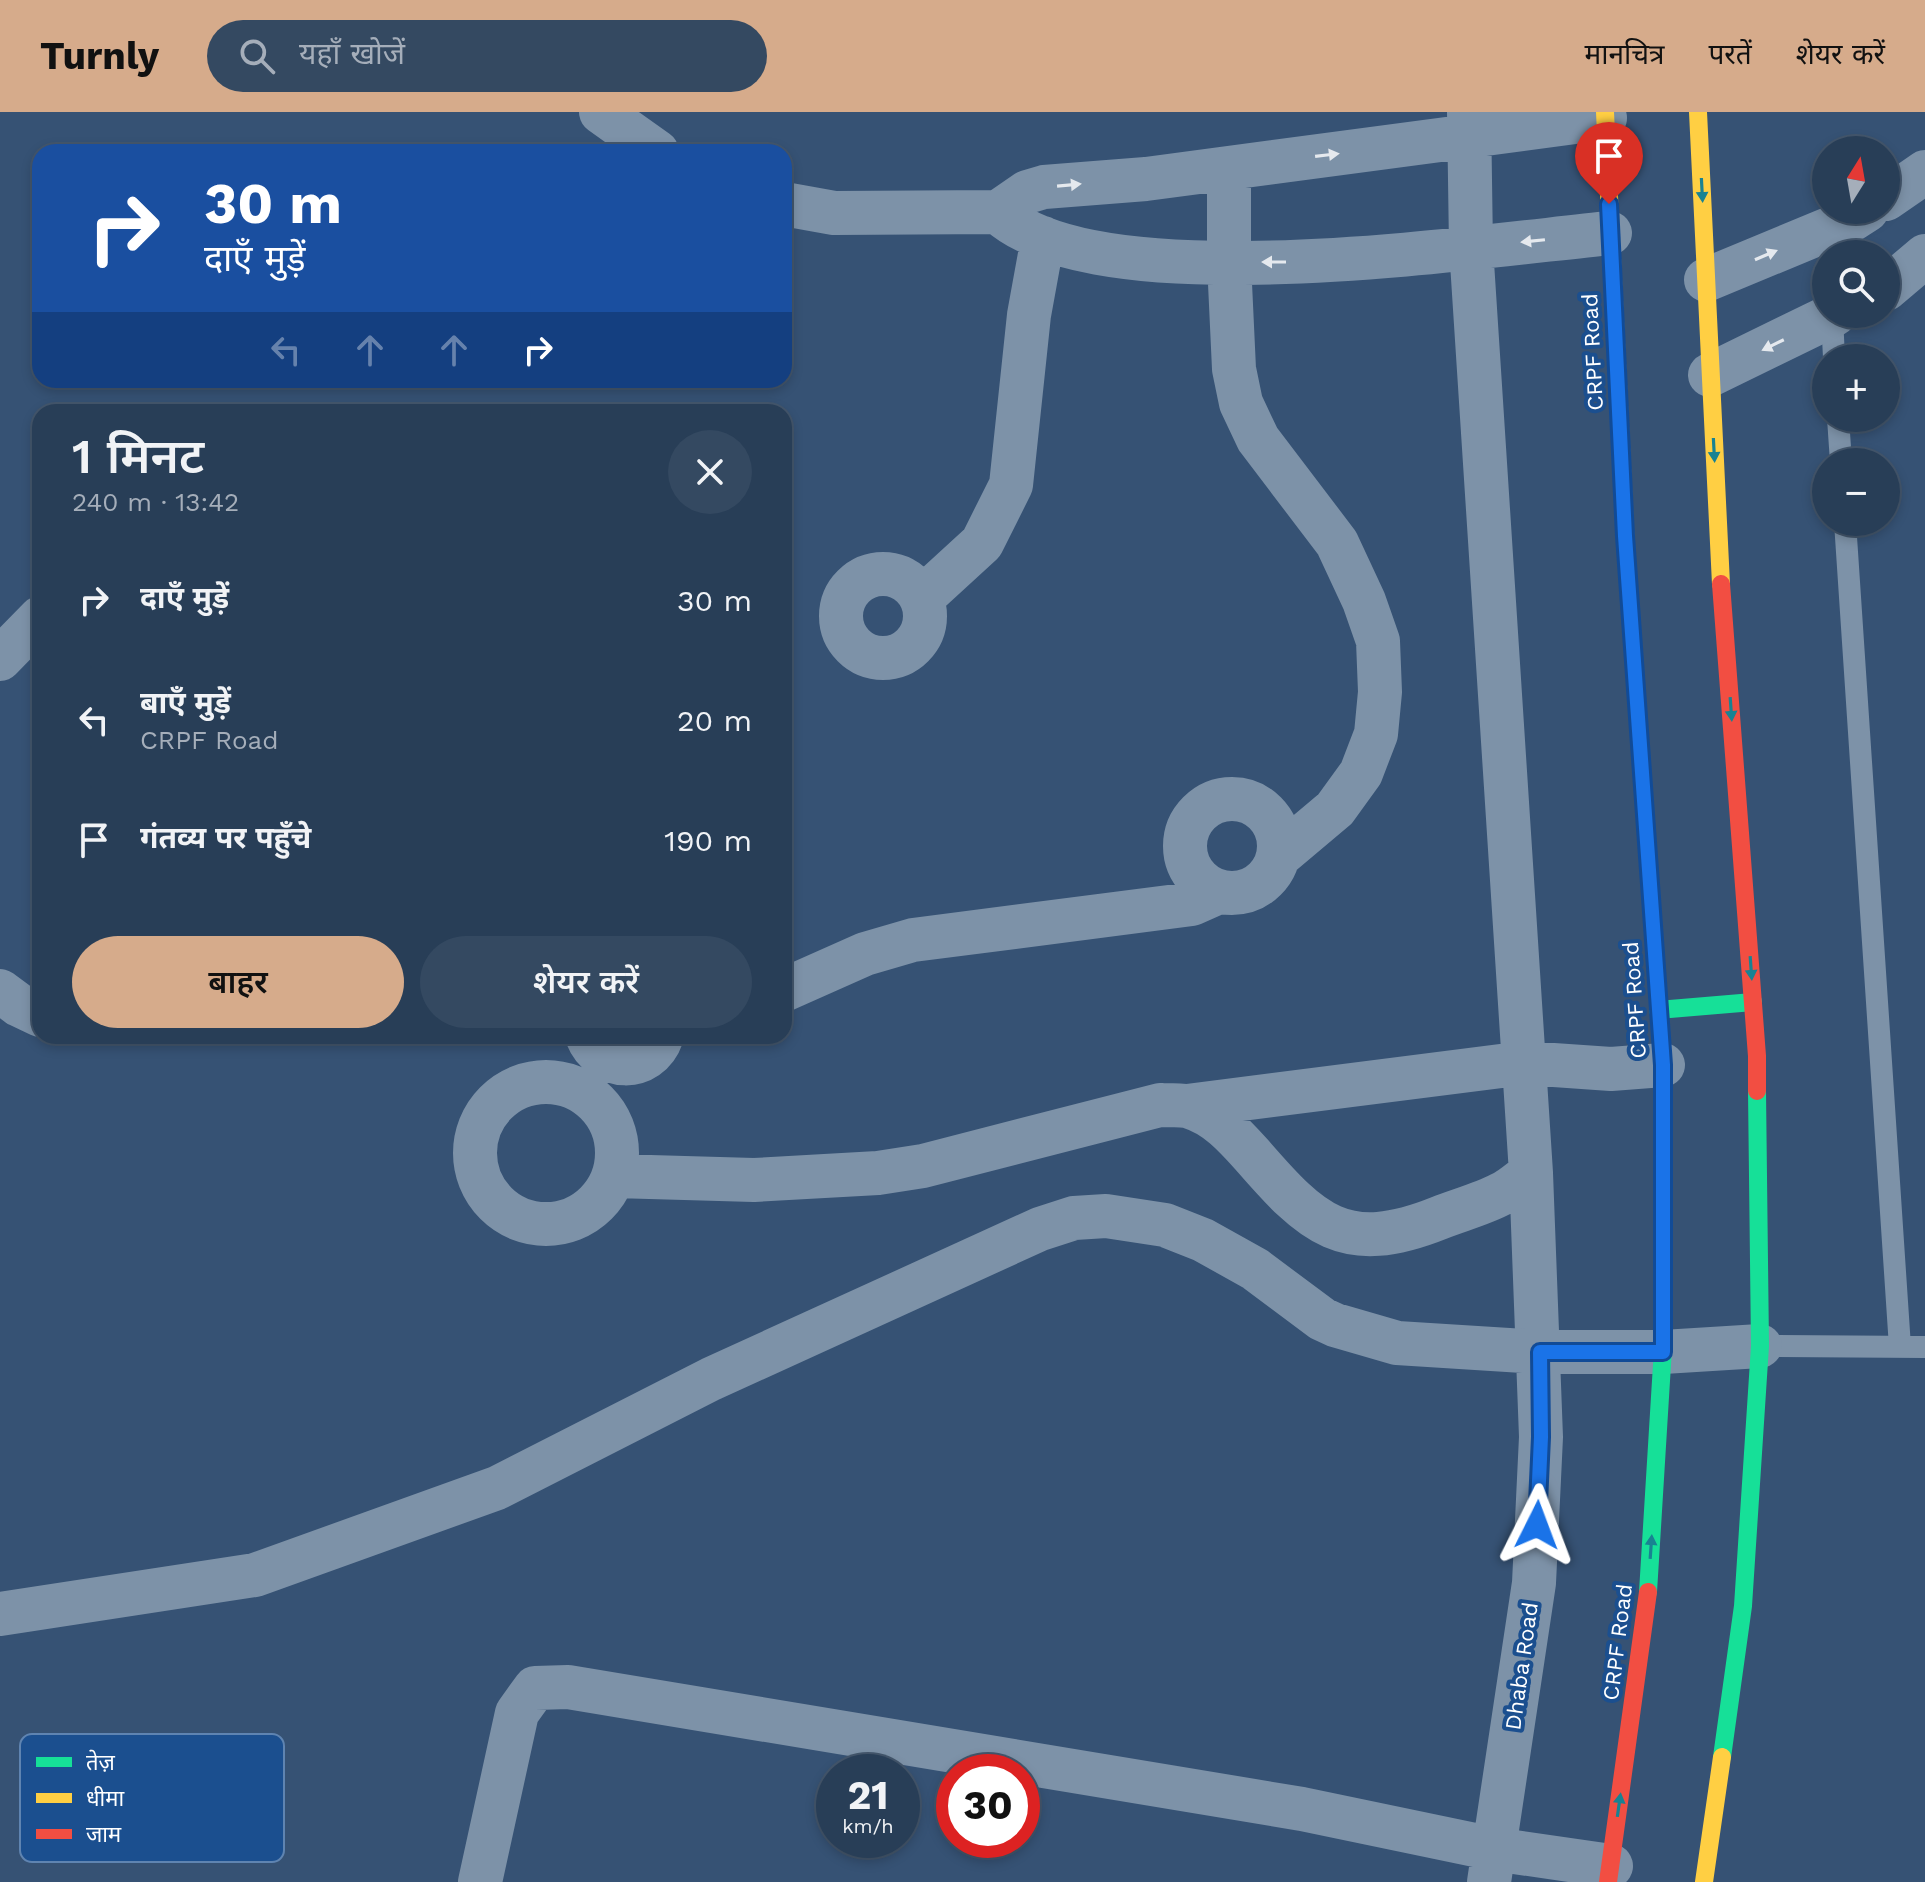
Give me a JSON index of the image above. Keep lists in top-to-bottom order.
{
  "streets": {
    "street": ["CRPF Road", "Dhaba Road"]
  },
  "legend": ["तेज़", "धीमा", "जाम"],
  "north": "top",
  "page": {
    "header": "Turnly",
    "search": "यहाँ खोजें",
    "nav": ["मानचित्र", "परतें", "शेयर करें"],
    "map_buttons": ["+", "−"],
    "turn": ["30 m", "दाएँ मुड़ें"],
    "heading": ["1 मिनट", "240 m · 13:42"],
    "list": [
      {
        "name": "दाएँ मुड़ें",
        "value": "30 m"
      },
      {
        "name": "बाएँ मुड़ें",
        "note": "CRPF Road",
        "value": "20 m"
      },
      {
        "name": "गंतव्य पर पहुँचे",
        "value": "190 m"
      }
    ],
    "buttons": ["बाहर", "शेयर करें"],
    "speed": "21 km/h",
    "limit": "30"
  }
}
